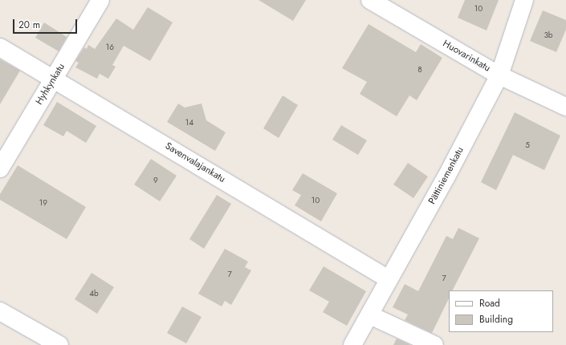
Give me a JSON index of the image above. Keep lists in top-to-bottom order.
{
  "streets": {
    "street": [
      "Huovarinkatu",
      "Hyhkynkatu",
      "Savenvalajankatu",
      "Pättiniemenkatu"
    ]
  },
  "crossings": [
    ["Huovarinkatu", "Pättiniemenkatu"],
    ["Hyhkynkatu", "Savenvalajankatu"],
    ["Savenvalajankatu", "Pättiniemenkatu"]
  ],
  "house_numbers": [
    "10",
    "3b",
    "16",
    "8",
    "14",
    "5",
    "9",
    "10",
    "19",
    "7",
    "7",
    "4b"
  ],
  "legend": ["Road", "Building"],
  "scale_bar": "20 m"
}
